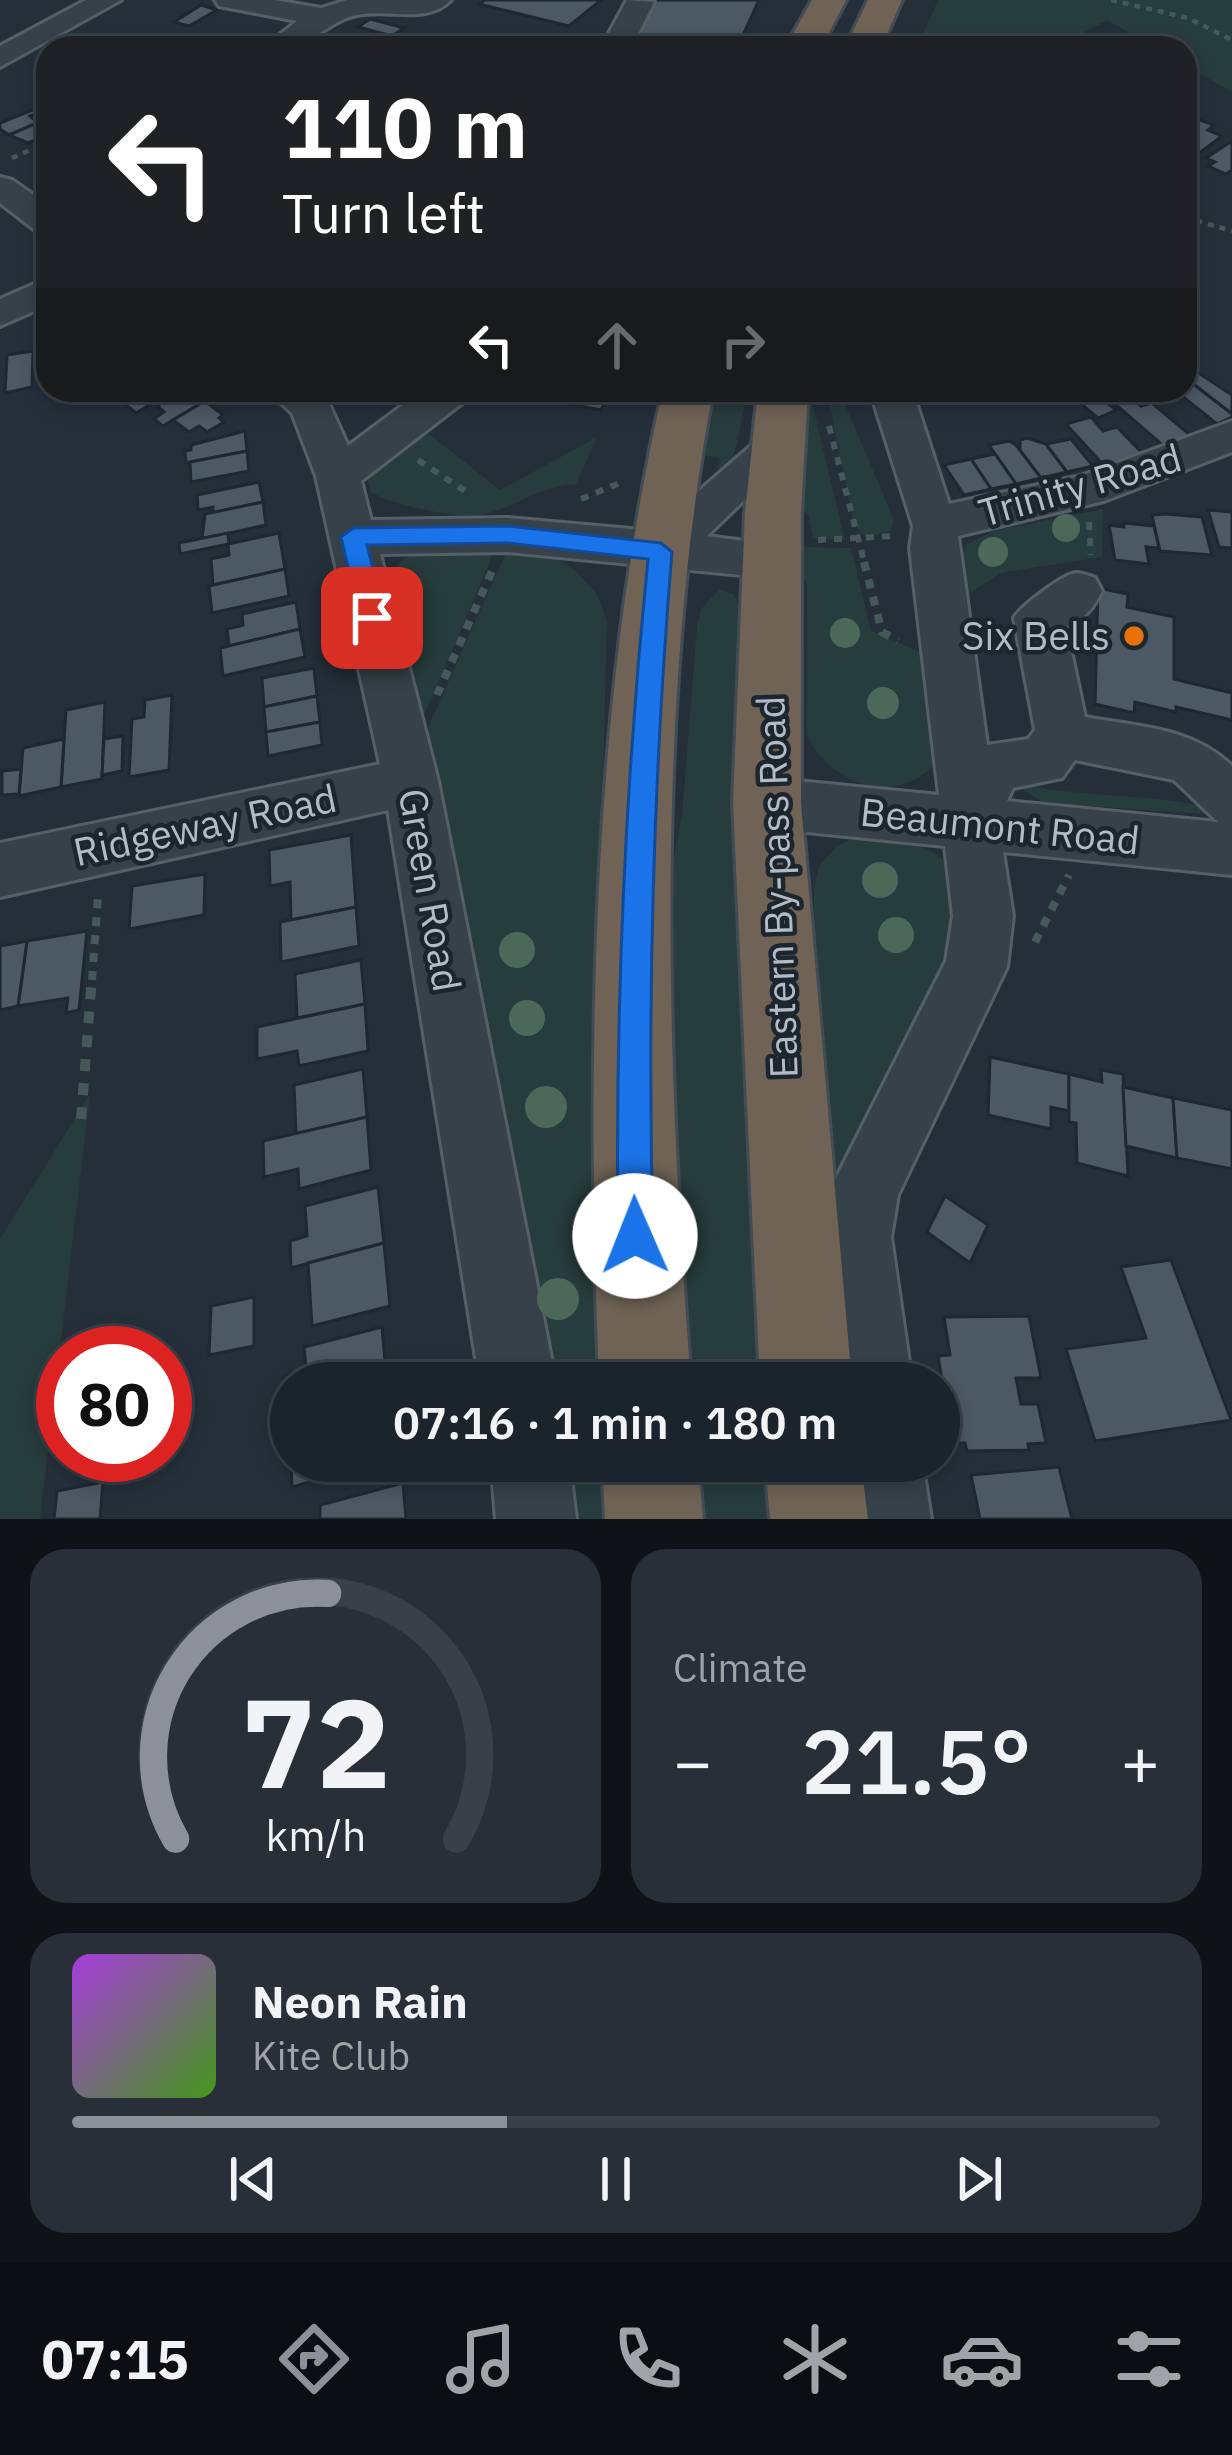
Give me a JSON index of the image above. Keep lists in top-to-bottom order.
{
  "streets": {
    "highway": ["Eastern By-pass Road"],
    "street": [
      "Trinity Road",
      "Ridgeway Road",
      "Beaumont Road",
      "Green Road"
    ]
  },
  "crossings": [
    ["Trinity Road", "Beaumont Road"],
    ["Ridgeway Road", "Green Road"],
    ["Beaumont Road", "Eastern By-pass Road"]
  ],
  "places": ["Six Bells"],
  "page": {
    "turn": ["110 m", "Turn left"],
    "limit": "80",
    "trip": "07:16 · 1 min · 180 m",
    "tile": "Climate",
    "heat": ["−", "21.5°", "+"],
    "song": ["Neon Rain", "Kite Club"],
    "tabs": "07:15",
    "gauge": ["72", "km/h"]
  }
}
